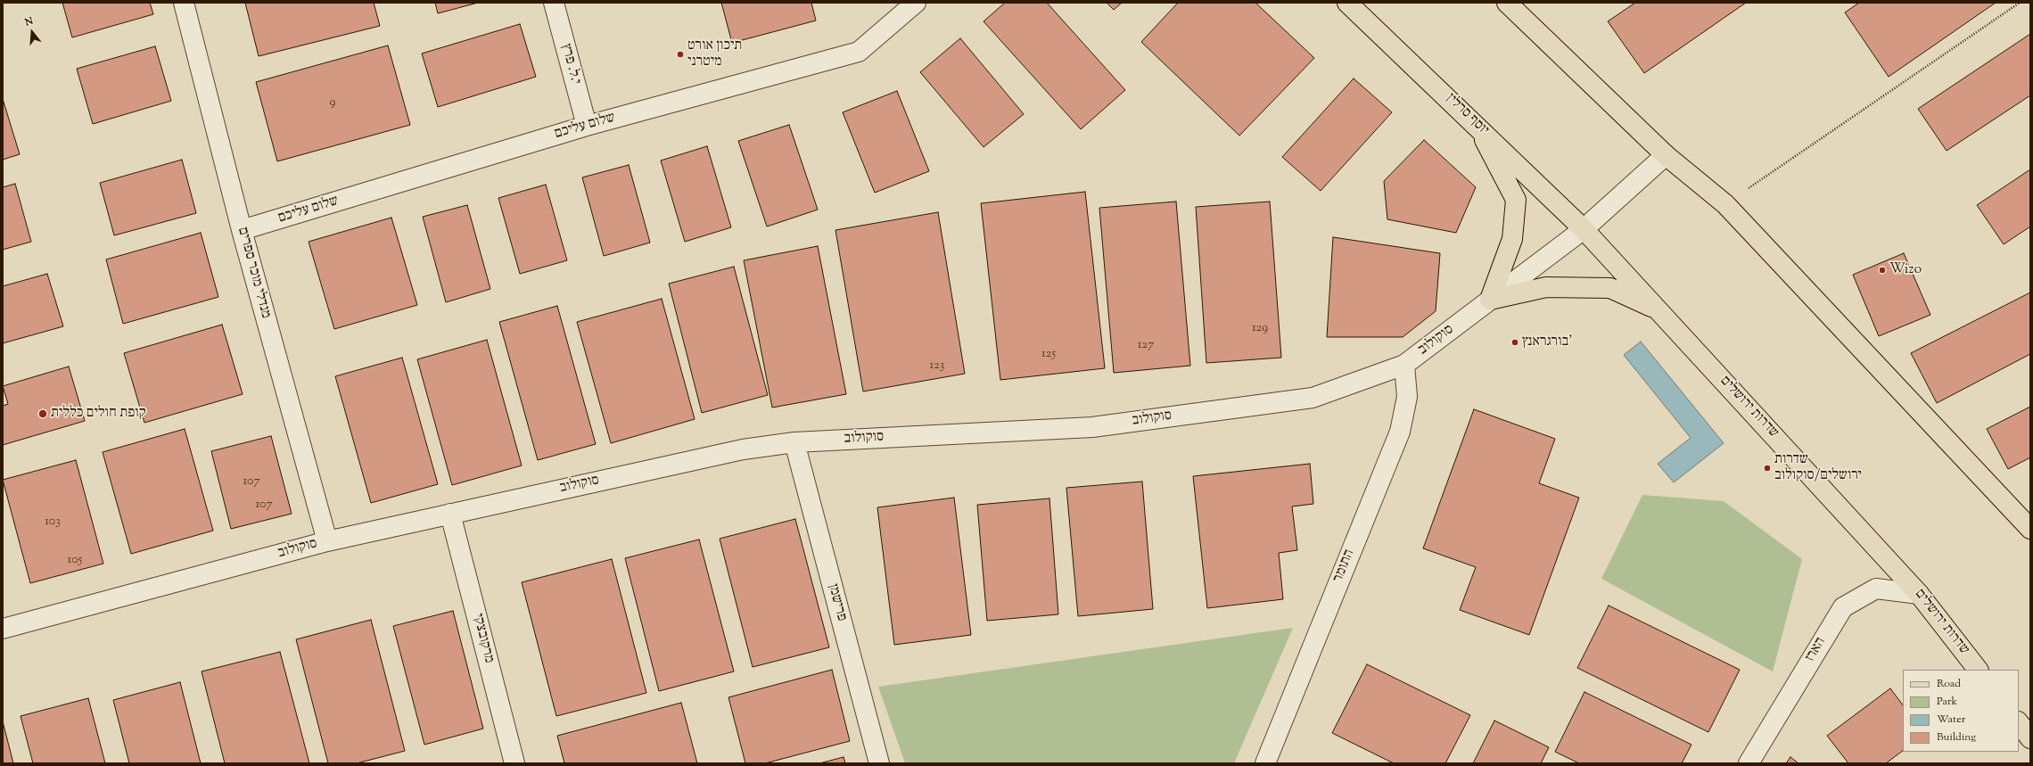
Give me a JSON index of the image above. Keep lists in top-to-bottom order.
{
  "streets": {
    "main road": ["יוסף סרלין", "שדרות ירושלים"],
    "street": [
      "י.ל. פרץ",
      "שלום עליכם",
      "מנדלי מוכר ספרים",
      "סוקולוב",
      "התומר",
      "פרישמן",
      "מרקובצקי",
      "הארז"
    ]
  },
  "crossings": [
    ["י.ל. פרץ", "שלום עליכם"],
    ["יוסף סרלין", "סוקולוב"],
    ["יוסף סרלין", "שדרות ירושלים"],
    ["שלום עליכם", "מנדלי מוכר ספרים"],
    ["מנדלי מוכר ספרים", "סוקולוב"],
    ["סוקולוב", "שדרות ירושלים"],
    ["סוקולוב", "התומר"],
    ["סוקולוב", "פרישמן"],
    ["סוקולוב", "מרקובצקי"],
    ["שדרות ירושלים", "הארז"]
  ],
  "places": [
    "תיכון אורט מיטרני",
    "Wizo",
    "בורגראנץ'",
    "קופת חולים כללית",
    "שדרות ירושלים/סוקולוב"
  ],
  "house_numbers": [
    "9",
    "129",
    "127",
    "125",
    "123",
    "107",
    "107",
    "103",
    "105"
  ],
  "legend": [
    "Road",
    "Park",
    "Water",
    "Building"
  ],
  "north": "top"
}
